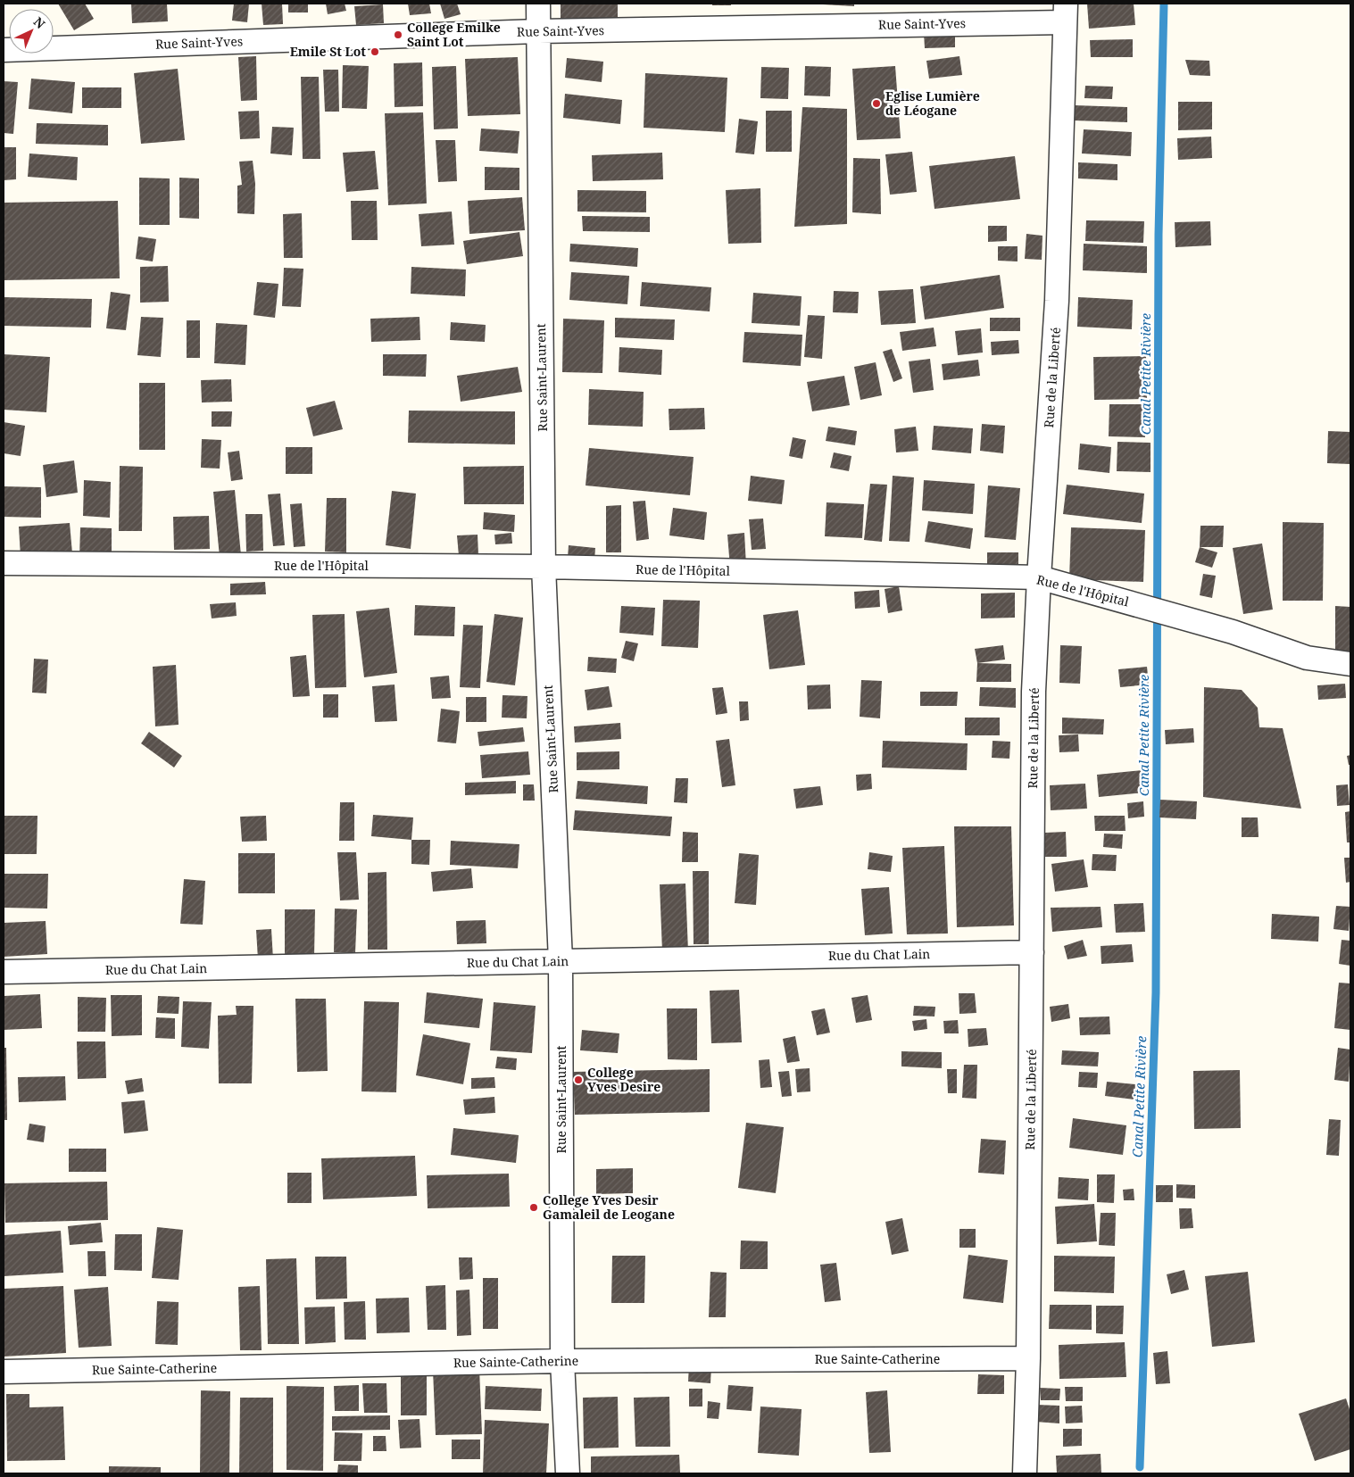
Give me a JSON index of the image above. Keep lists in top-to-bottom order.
{
  "streets": {
    "street": [
      "Rue Saint-Yves",
      "Rue Saint-Laurent",
      "Rue de la Liberté",
      "Rue de l'Hôpital",
      "Rue du Chat Lain",
      "Rue Sainte-Catherine"
    ]
  },
  "crossings": [
    ["Rue Saint-Yves", "Rue Saint-Laurent"],
    ["Rue Saint-Yves", "Rue de la Liberté"],
    ["Rue Saint-Laurent", "Rue de l'Hôpital"],
    ["Rue Saint-Laurent", "Rue du Chat Lain"],
    ["Rue Saint-Laurent", "Rue Sainte-Catherine"],
    ["Rue de la Liberté", "Rue de l'Hôpital"],
    ["Rue de la Liberté", "Rue du Chat Lain"],
    ["Rue de la Liberté", "Rue Sainte-Catherine"]
  ],
  "water": ["Canal Petite Rivière"],
  "places": [
    "College Emilke Saint Lot",
    "Emile St Lot",
    "Eglise Lumière de Léogane",
    "College Yves Desire",
    "College Yves Desir Gamaleil de Leogane"
  ],
  "north": "top right"
}
